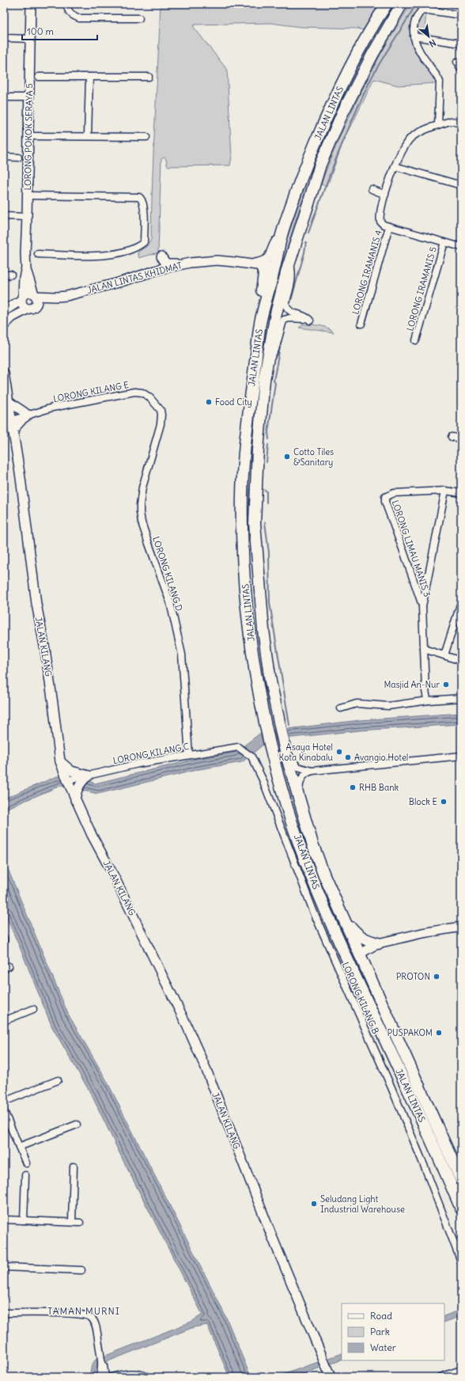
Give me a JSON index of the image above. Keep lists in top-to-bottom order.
{
  "streets": {
    "highway": ["JALAN LINTAS"],
    "street": [
      "LORONG POKOK SERAYA 5",
      "LORONG IRAMANIS 4",
      "JALAN LINTAS KHIDMAT",
      "LORONG IRAMANIS 5",
      "LORONG KILANG E",
      "LORONG LIMAU MANIS 3",
      "LORONG KILANG D",
      "JALAN KILANG",
      "LORONG KILANG C",
      "LORONG KILANG B"
    ]
  },
  "crossings": [
    ["JALAN LINTAS", "JALAN LINTAS KHIDMAT"],
    ["LORONG POKOK SERAYA 5", "JALAN LINTAS KHIDMAT"],
    ["LORONG KILANG E", "LORONG KILANG D"],
    ["LORONG KILANG E", "JALAN KILANG"],
    ["LORONG KILANG D", "LORONG KILANG C"],
    ["JALAN KILANG", "LORONG KILANG C"],
    ["LORONG KILANG C", "LORONG KILANG B"]
  ],
  "districts": ["TAMAN MURNI"],
  "places": [
    "Food City",
    "Cotto Tiles &Sanitary",
    "Masjid An-Nur",
    "Asaya Hotel Kota Kinabalu",
    "Avangio Hotel",
    "RHB Bank",
    "Block E",
    "PROTON",
    "PUSPAKOM",
    "Seludang Light Industrial Warehouse"
  ],
  "legend": ["Road", "Park", "Water"],
  "scale_bar": "100 m",
  "north": "bottom right"
}
